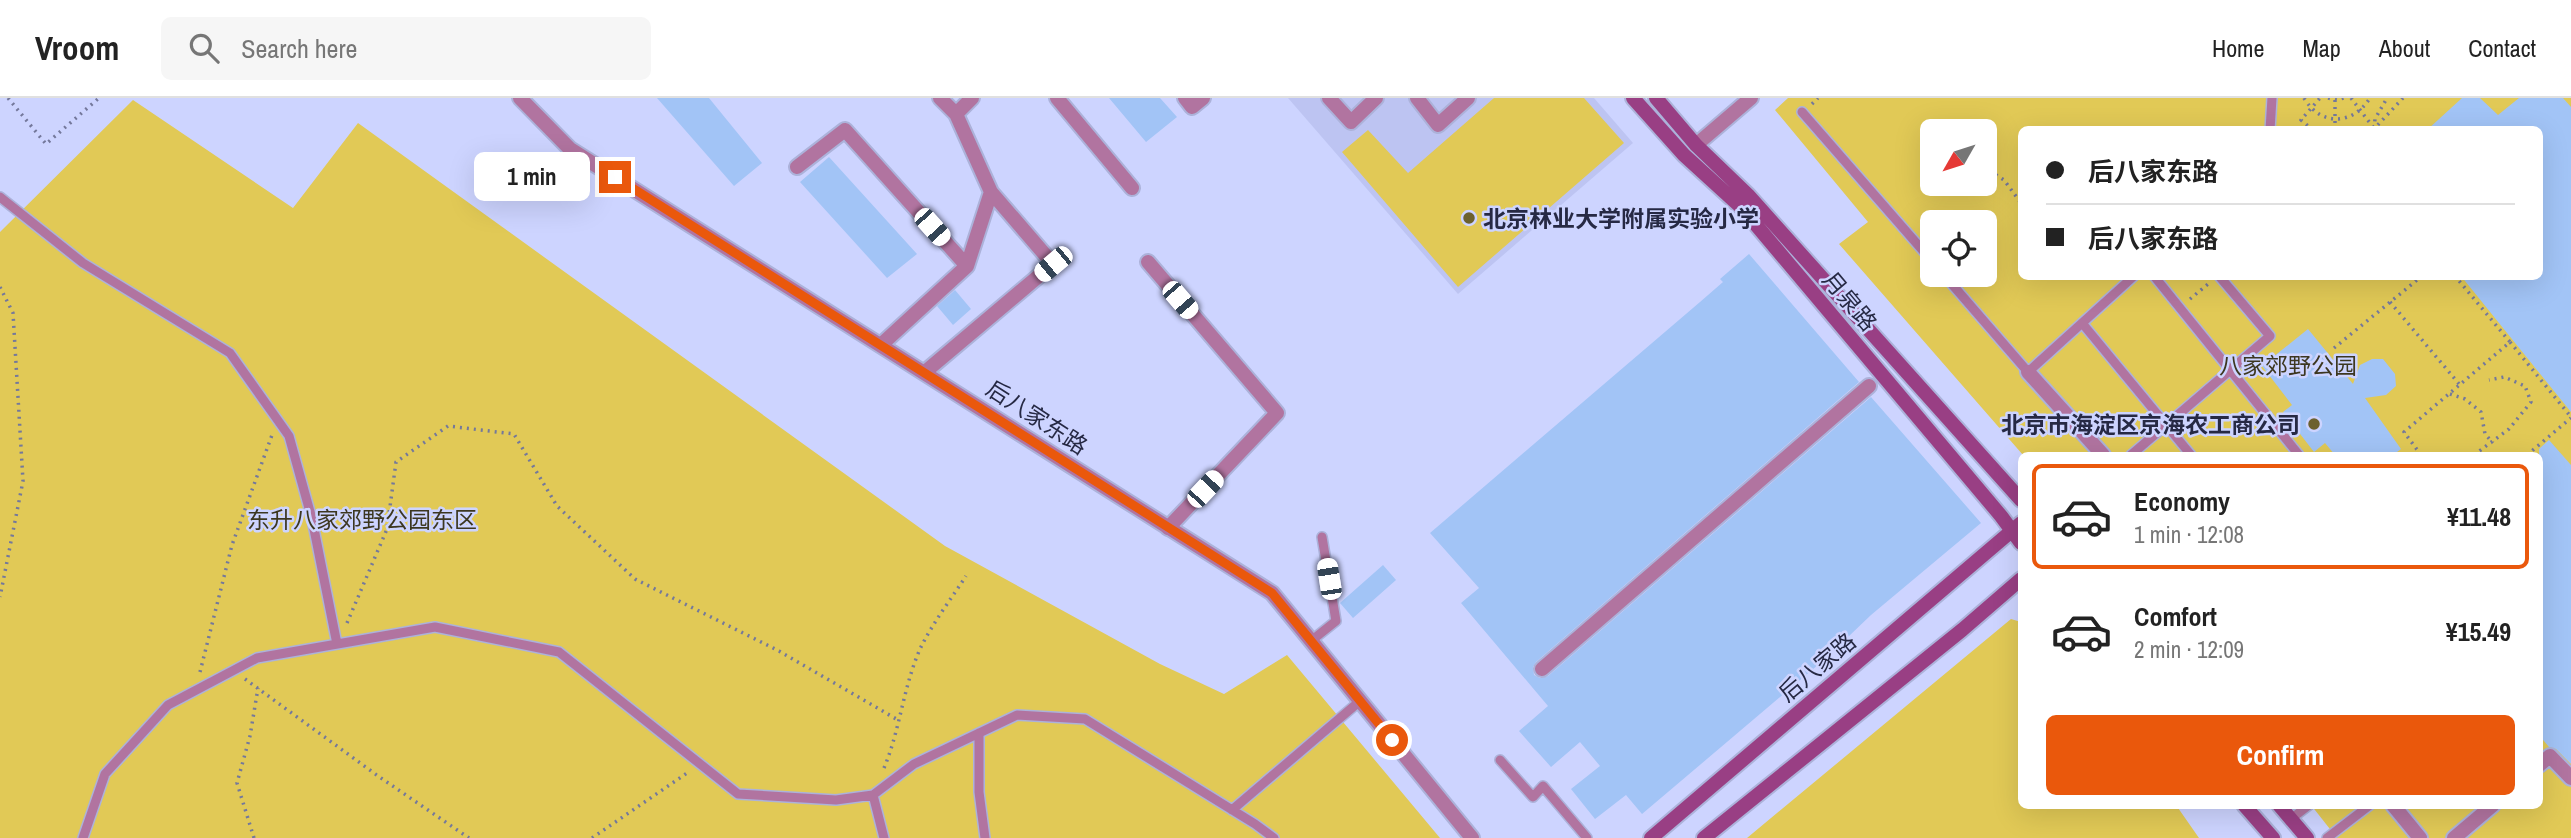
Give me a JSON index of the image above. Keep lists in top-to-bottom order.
{
  "streets": {
    "main road": ["月泉路", "后八家路"],
    "street": ["后八家东路"]
  },
  "crossings": [
    ["月泉路", "后八家路"]
  ],
  "parks": ["八家郊野公园", "东升八家郊野公园东区"],
  "places": ["北京林业大学附属实验小学", "北京市海淀区京海农工商公司"],
  "north": "bottom left",
  "page": {
    "header": "Vroom",
    "search": "Search here",
    "nav": [
      "Home",
      "Map",
      "About",
      "Contact"
    ],
    "banner": ["后八家东路", "后八家东路"],
    "bubble": "1 min",
    "list": [
      {
        "name": "Economy",
        "note": "1 min · 12:08",
        "value": "¥11.48"
      },
      {
        "name": "Comfort",
        "note": "2 min · 12:09",
        "value": "¥15.49"
      }
    ],
    "buttons": "Confirm"
  }
}
